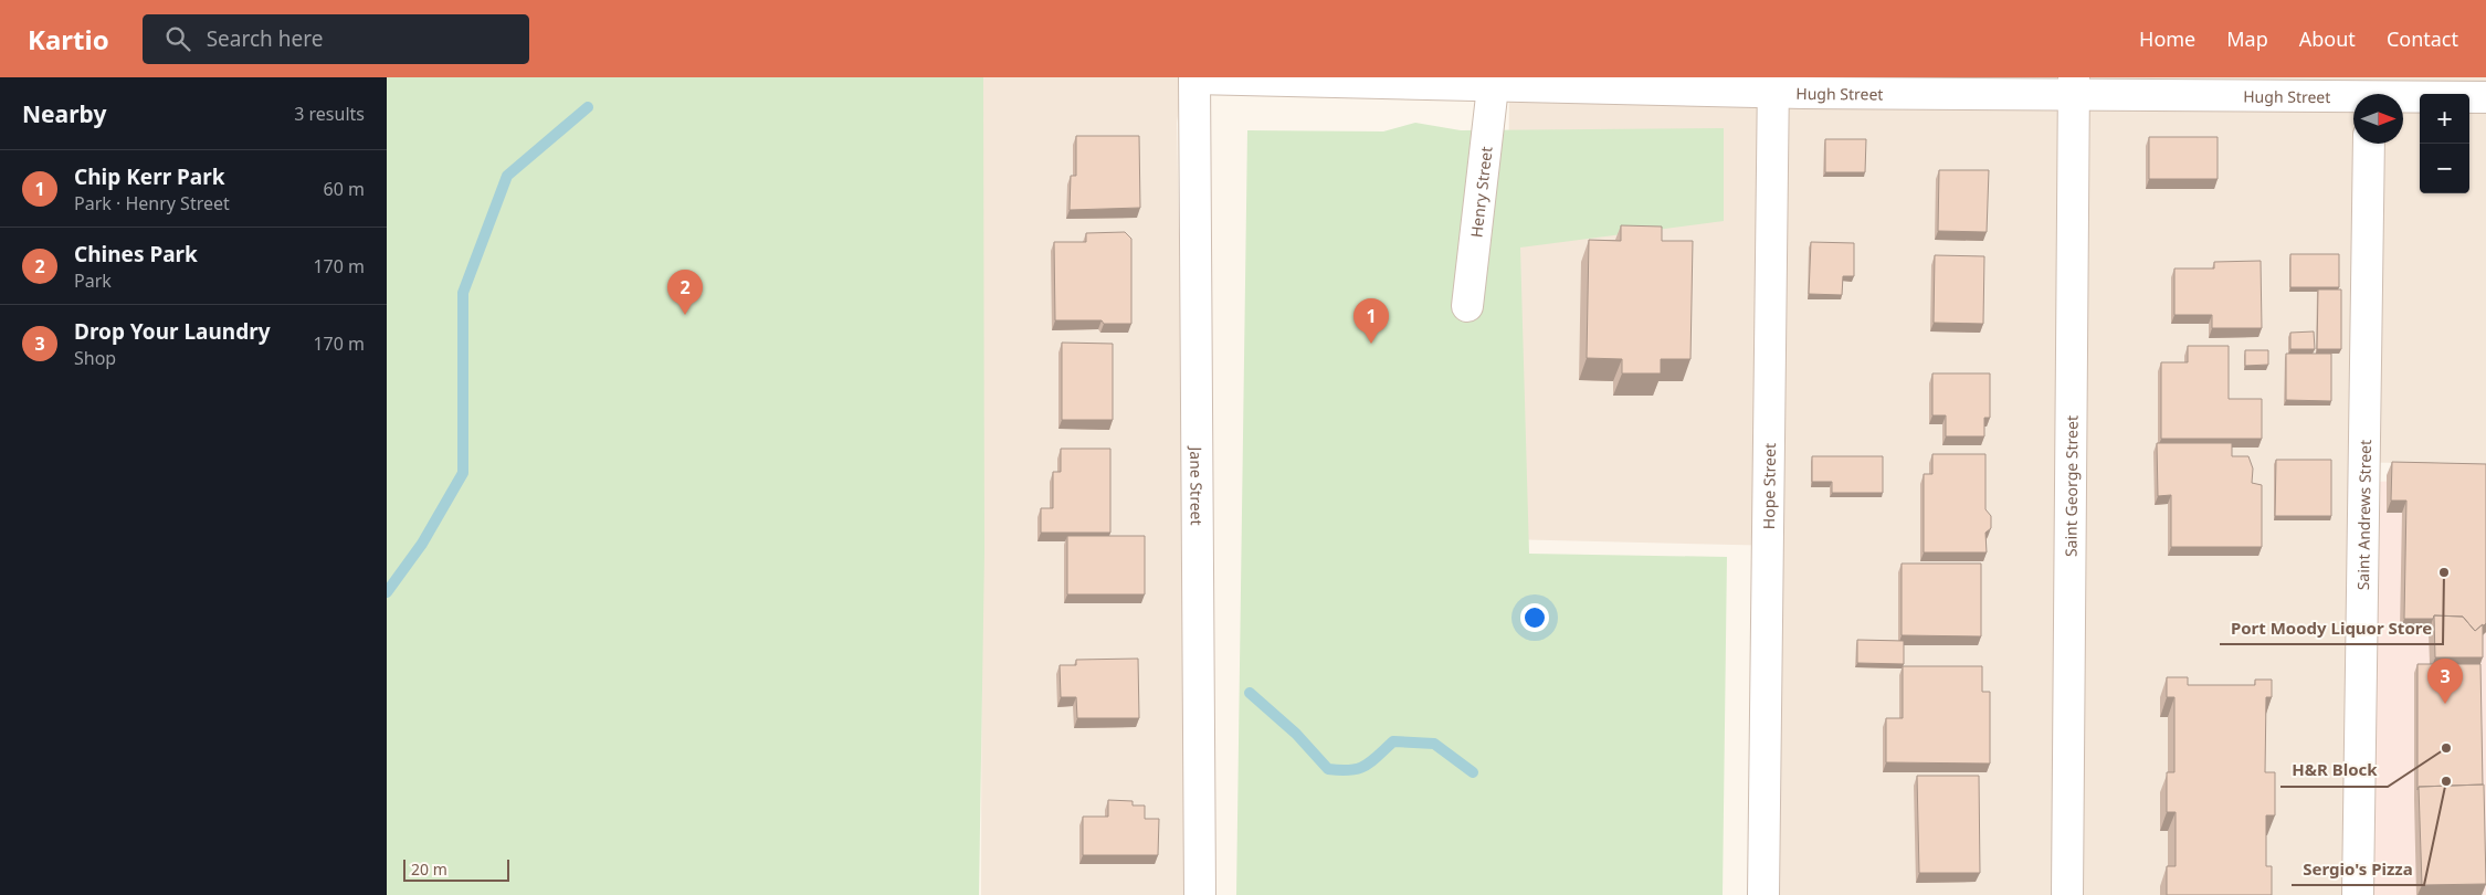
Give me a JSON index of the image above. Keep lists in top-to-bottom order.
{
  "streets": {
    "street": [
      "Hugh Street",
      "Henry Street",
      "Jane Street",
      "Hope Street",
      "Saint George Street",
      "Saint Andrews Street"
    ]
  },
  "crossings": [
    ["Hugh Street", "Henry Street"],
    ["Hugh Street", "Jane Street"],
    ["Hugh Street", "Hope Street"],
    ["Hugh Street", "Saint George Street"]
  ],
  "places": ["Port Moody Liquor Store", "H&R Block", "Sergio's Pizza"],
  "scale_bar": "20 m",
  "north": "right",
  "page": {
    "header": "Kartio",
    "search": "Search here",
    "nav": [
      "Home",
      "Map",
      "About",
      "Contact"
    ],
    "heading": ["Nearby", "3 results"],
    "map_buttons": ["+", "−"],
    "list": [
      {
        "mark": "1",
        "name": "Chip Kerr Park",
        "note": "Park · Henry Street",
        "value": "60 m"
      },
      {
        "mark": "2",
        "name": "Chines Park",
        "note": "Park",
        "value": "170 m"
      },
      {
        "mark": "3",
        "name": "Drop Your Laundry",
        "note": "Shop",
        "value": "170 m"
      }
    ],
    "pins": ["2", "1", "3"],
    "scale": "20 m"
  }
}
